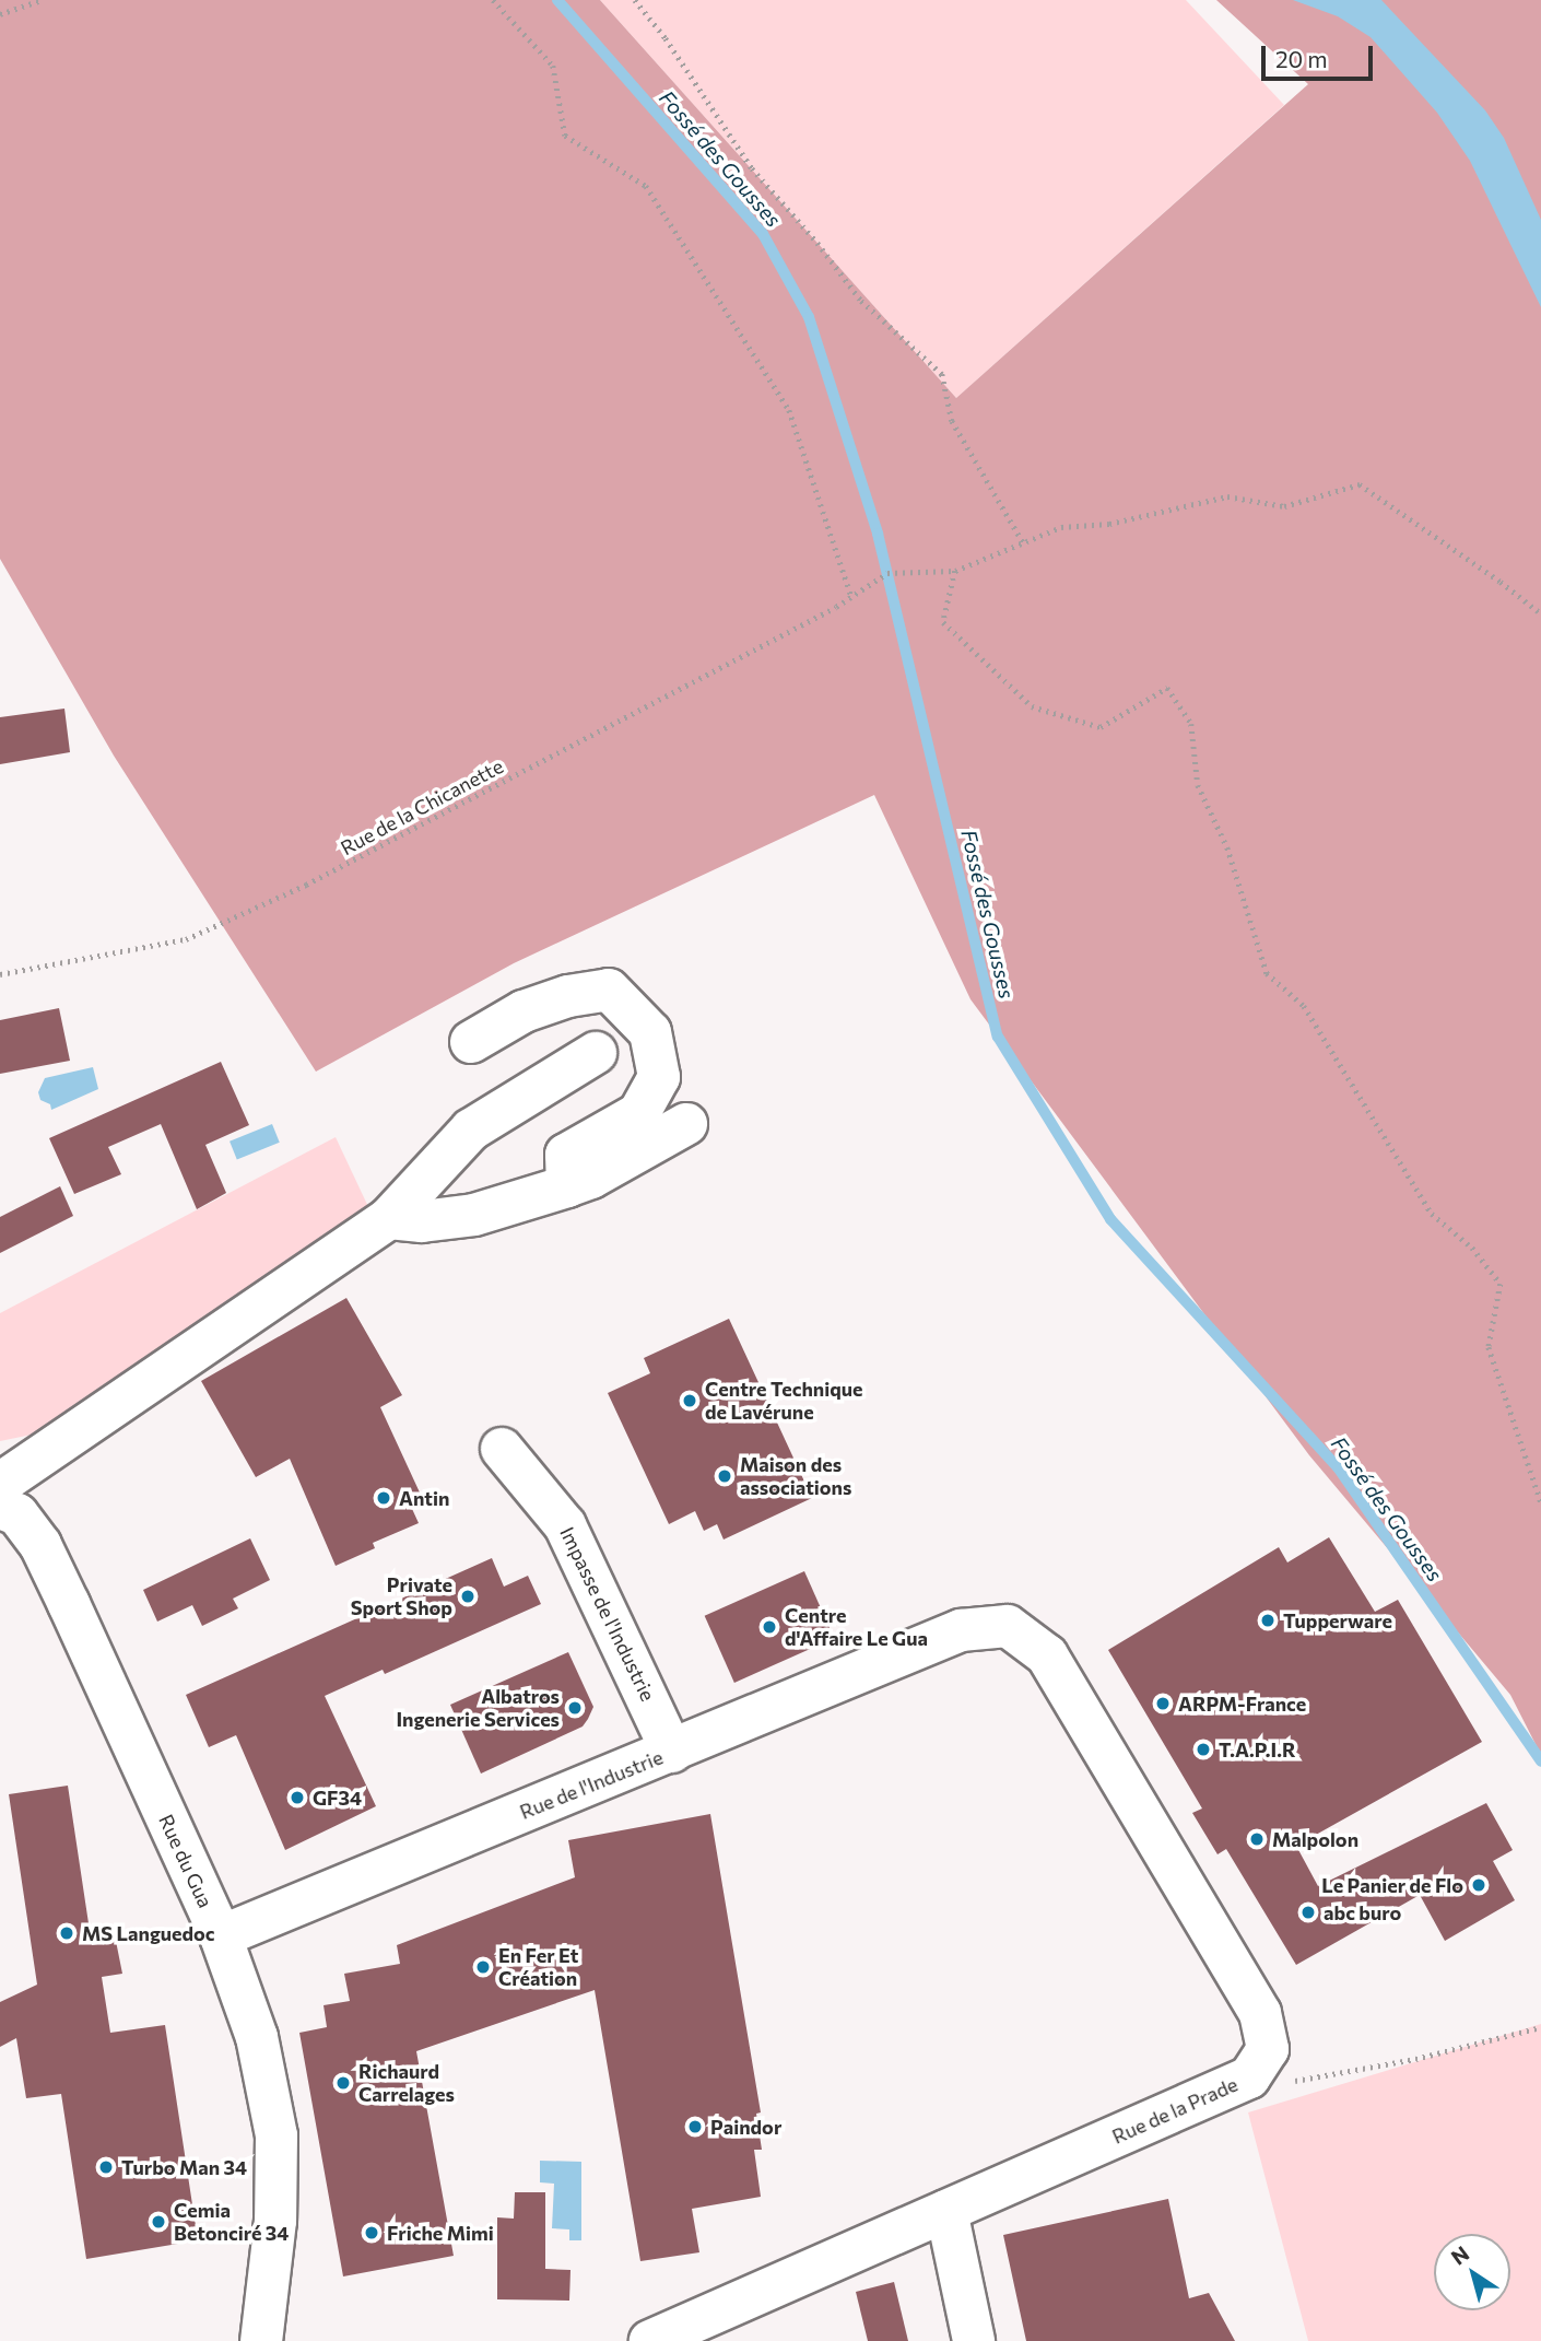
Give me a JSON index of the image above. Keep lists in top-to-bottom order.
{
  "streets": {
    "street": [
      "Impasse de l'Industrie",
      "Rue de l'Industrie",
      "Rue du Gua",
      "Rue de la Prade"
    ],
    "path": ["Rue de la Chicanette"]
  },
  "crossings": [
    ["Impasse de l'Industrie", "Rue de l'Industrie"],
    ["Rue de l'Industrie", "Rue du Gua"],
    ["Rue de l'Industrie", "Rue de la Prade"]
  ],
  "water": ["Fossé des Gousses"],
  "places": [
    "Centre Technique de Lavérune",
    "Maison des associations",
    "Antin",
    "Private Sport Shop",
    "Tupperware",
    "Centre d'Affaire Le Gua",
    "ARPM-France",
    "Albatros Ingenerie Services",
    "T.A.P.I.R",
    "GF34",
    "Malpolon",
    "Le Panier de Flo",
    "abc buro",
    "MS Languedoc",
    "En Fer Et Création",
    "Richaurd Carrelages",
    "Paindor",
    "Turbo Man 34",
    "Cemia Betonciré 34",
    "Friche Mimi"
  ],
  "scale_bar": "20 m",
  "north": "top left"
}
